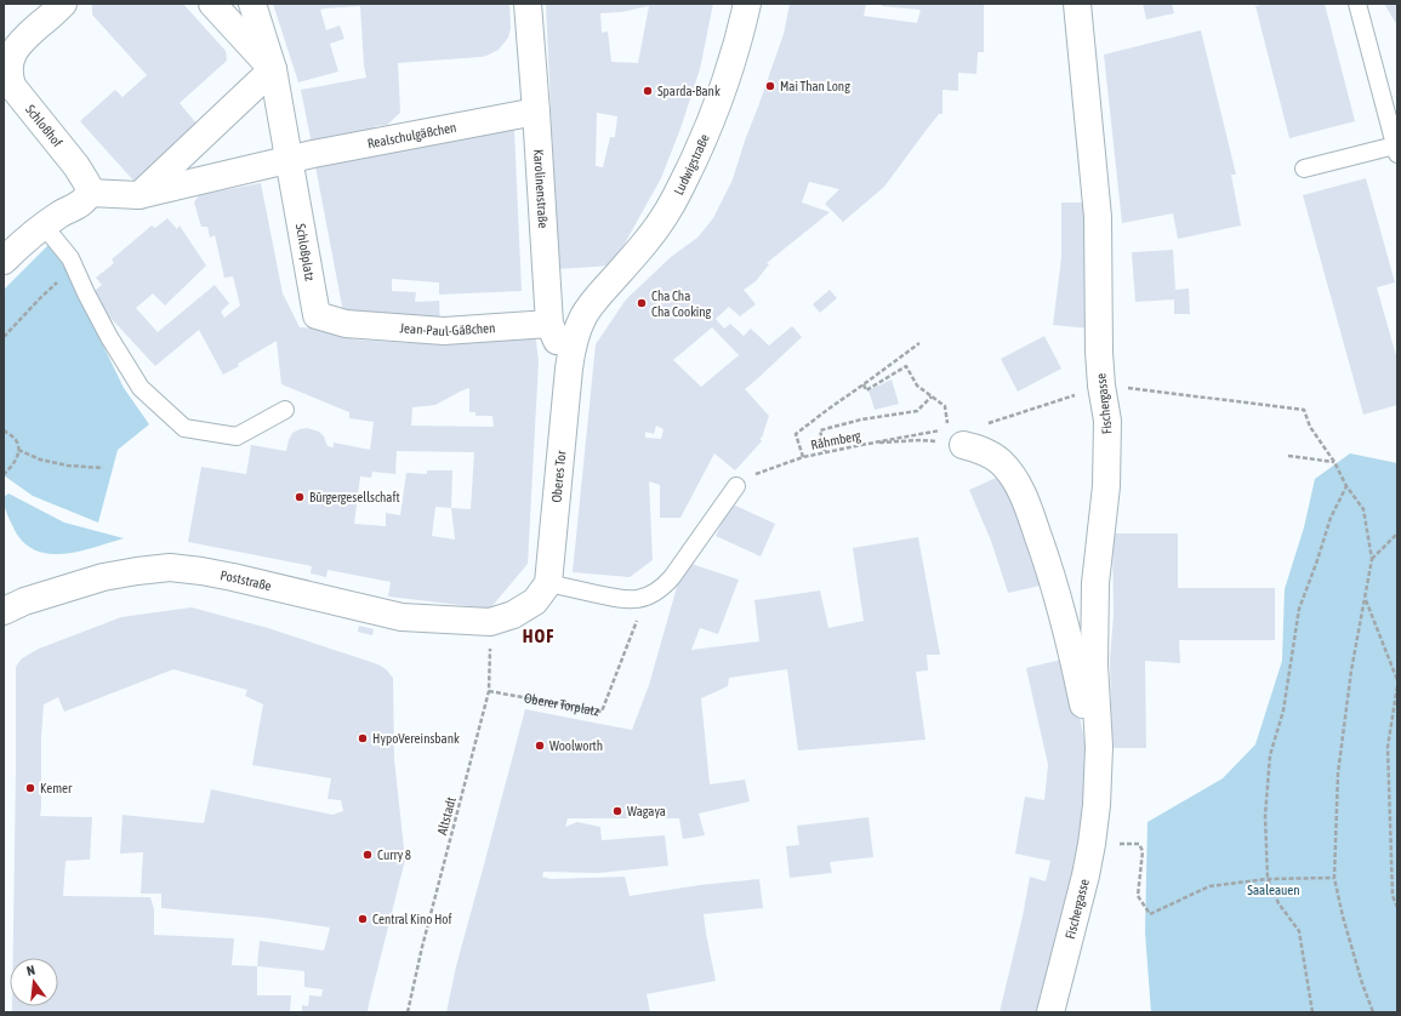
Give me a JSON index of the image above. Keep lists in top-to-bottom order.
{
  "streets": {
    "street": [
      "Schloßhof",
      "Realschulgäßchen",
      "Ludwigstraße",
      "Karolinenstraße",
      "Schloßplatz",
      "Jean-Paul-Gäßchen",
      "Fischergasse",
      "Oberes Tor",
      "Poststraße"
    ],
    "path": ["Rähmberg", "Oberer Torplatz", "Altstadt"]
  },
  "crossings": [
    ["Realschulgäßchen", "Karolinenstraße"],
    ["Realschulgäßchen", "Schloßplatz"],
    ["Ludwigstraße", "Oberes Tor"],
    ["Karolinenstraße", "Jean-Paul-Gäßchen"],
    ["Karolinenstraße", "Oberes Tor"],
    ["Schloßplatz", "Jean-Paul-Gäßchen"],
    ["Poststraße", "Altstadt"],
    ["Oberer Torplatz", "Altstadt"]
  ],
  "districts": ["HOF"],
  "parks": ["Saaleauen"],
  "places": [
    "Mai Than Long",
    "Sparda-Bank",
    "Cha Cha Cha Cooking",
    "Bürgergesellschaft",
    "HypoVereinsbank",
    "Woolworth",
    "Kemer",
    "Wagaya",
    "Curry 8",
    "Central Kino Hof"
  ],
  "north": "top"
}
